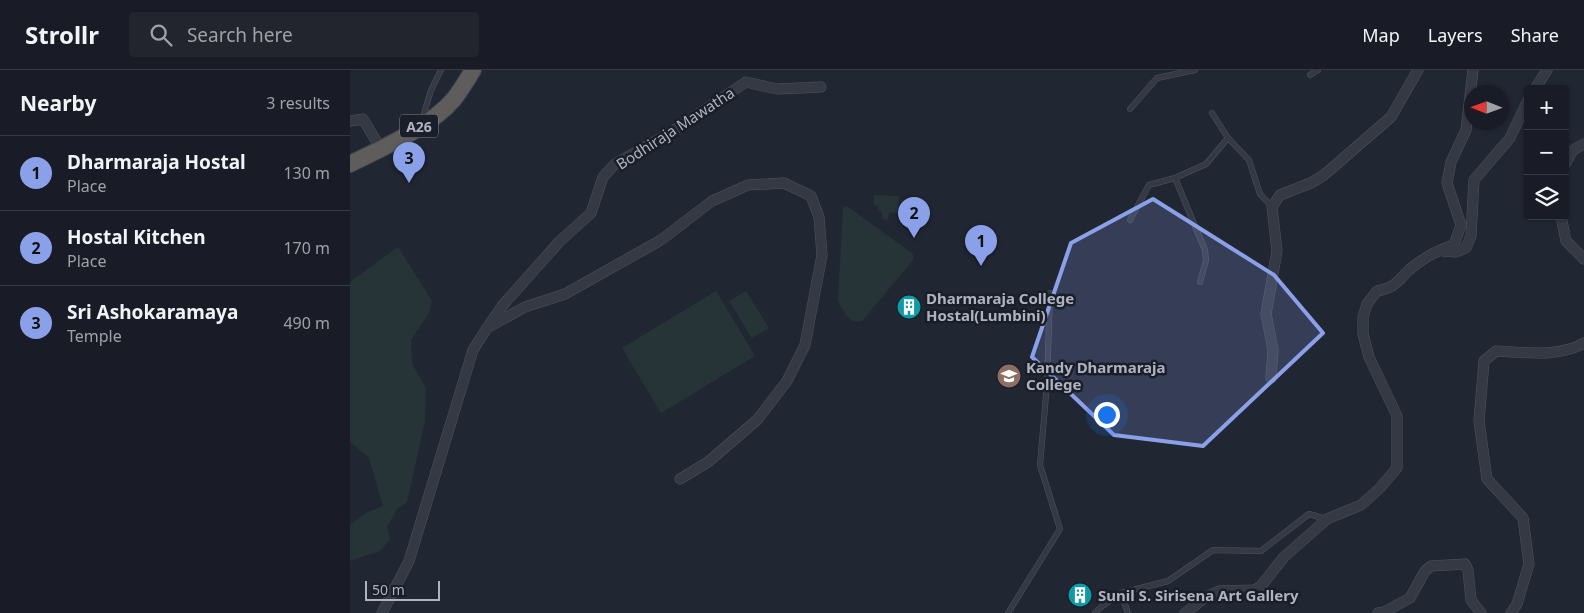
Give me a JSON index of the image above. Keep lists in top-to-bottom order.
{
  "streets": {
    "highway": ["A26"],
    "street": ["Bodhiraja Mawatha"]
  },
  "places": {
    "building": ["Dharmaraja College Hostal(Lumbini)", "Sunil S. Sirisena Art Gallery"],
    "school or university": ["Kandy Dharmaraja College"]
  },
  "scale_bar": "50 m",
  "north": "left",
  "page": {
    "header": "Strollr",
    "search": "Search here",
    "nav": ["Map", "Layers", "Share"],
    "heading": ["Nearby", "3 results"],
    "map_buttons": ["+", "−"],
    "list": [
      {
        "mark": "1",
        "name": "Dharmaraja Hostal",
        "note": "Place",
        "value": "130 m"
      },
      {
        "mark": "2",
        "name": "Hostal Kitchen",
        "note": "Place",
        "value": "170 m"
      },
      {
        "mark": "3",
        "name": "Sri Ashokaramaya",
        "note": "Temple",
        "value": "490 m"
      }
    ],
    "pins": ["3", "2", "1"],
    "scale": "50 m"
  }
}
